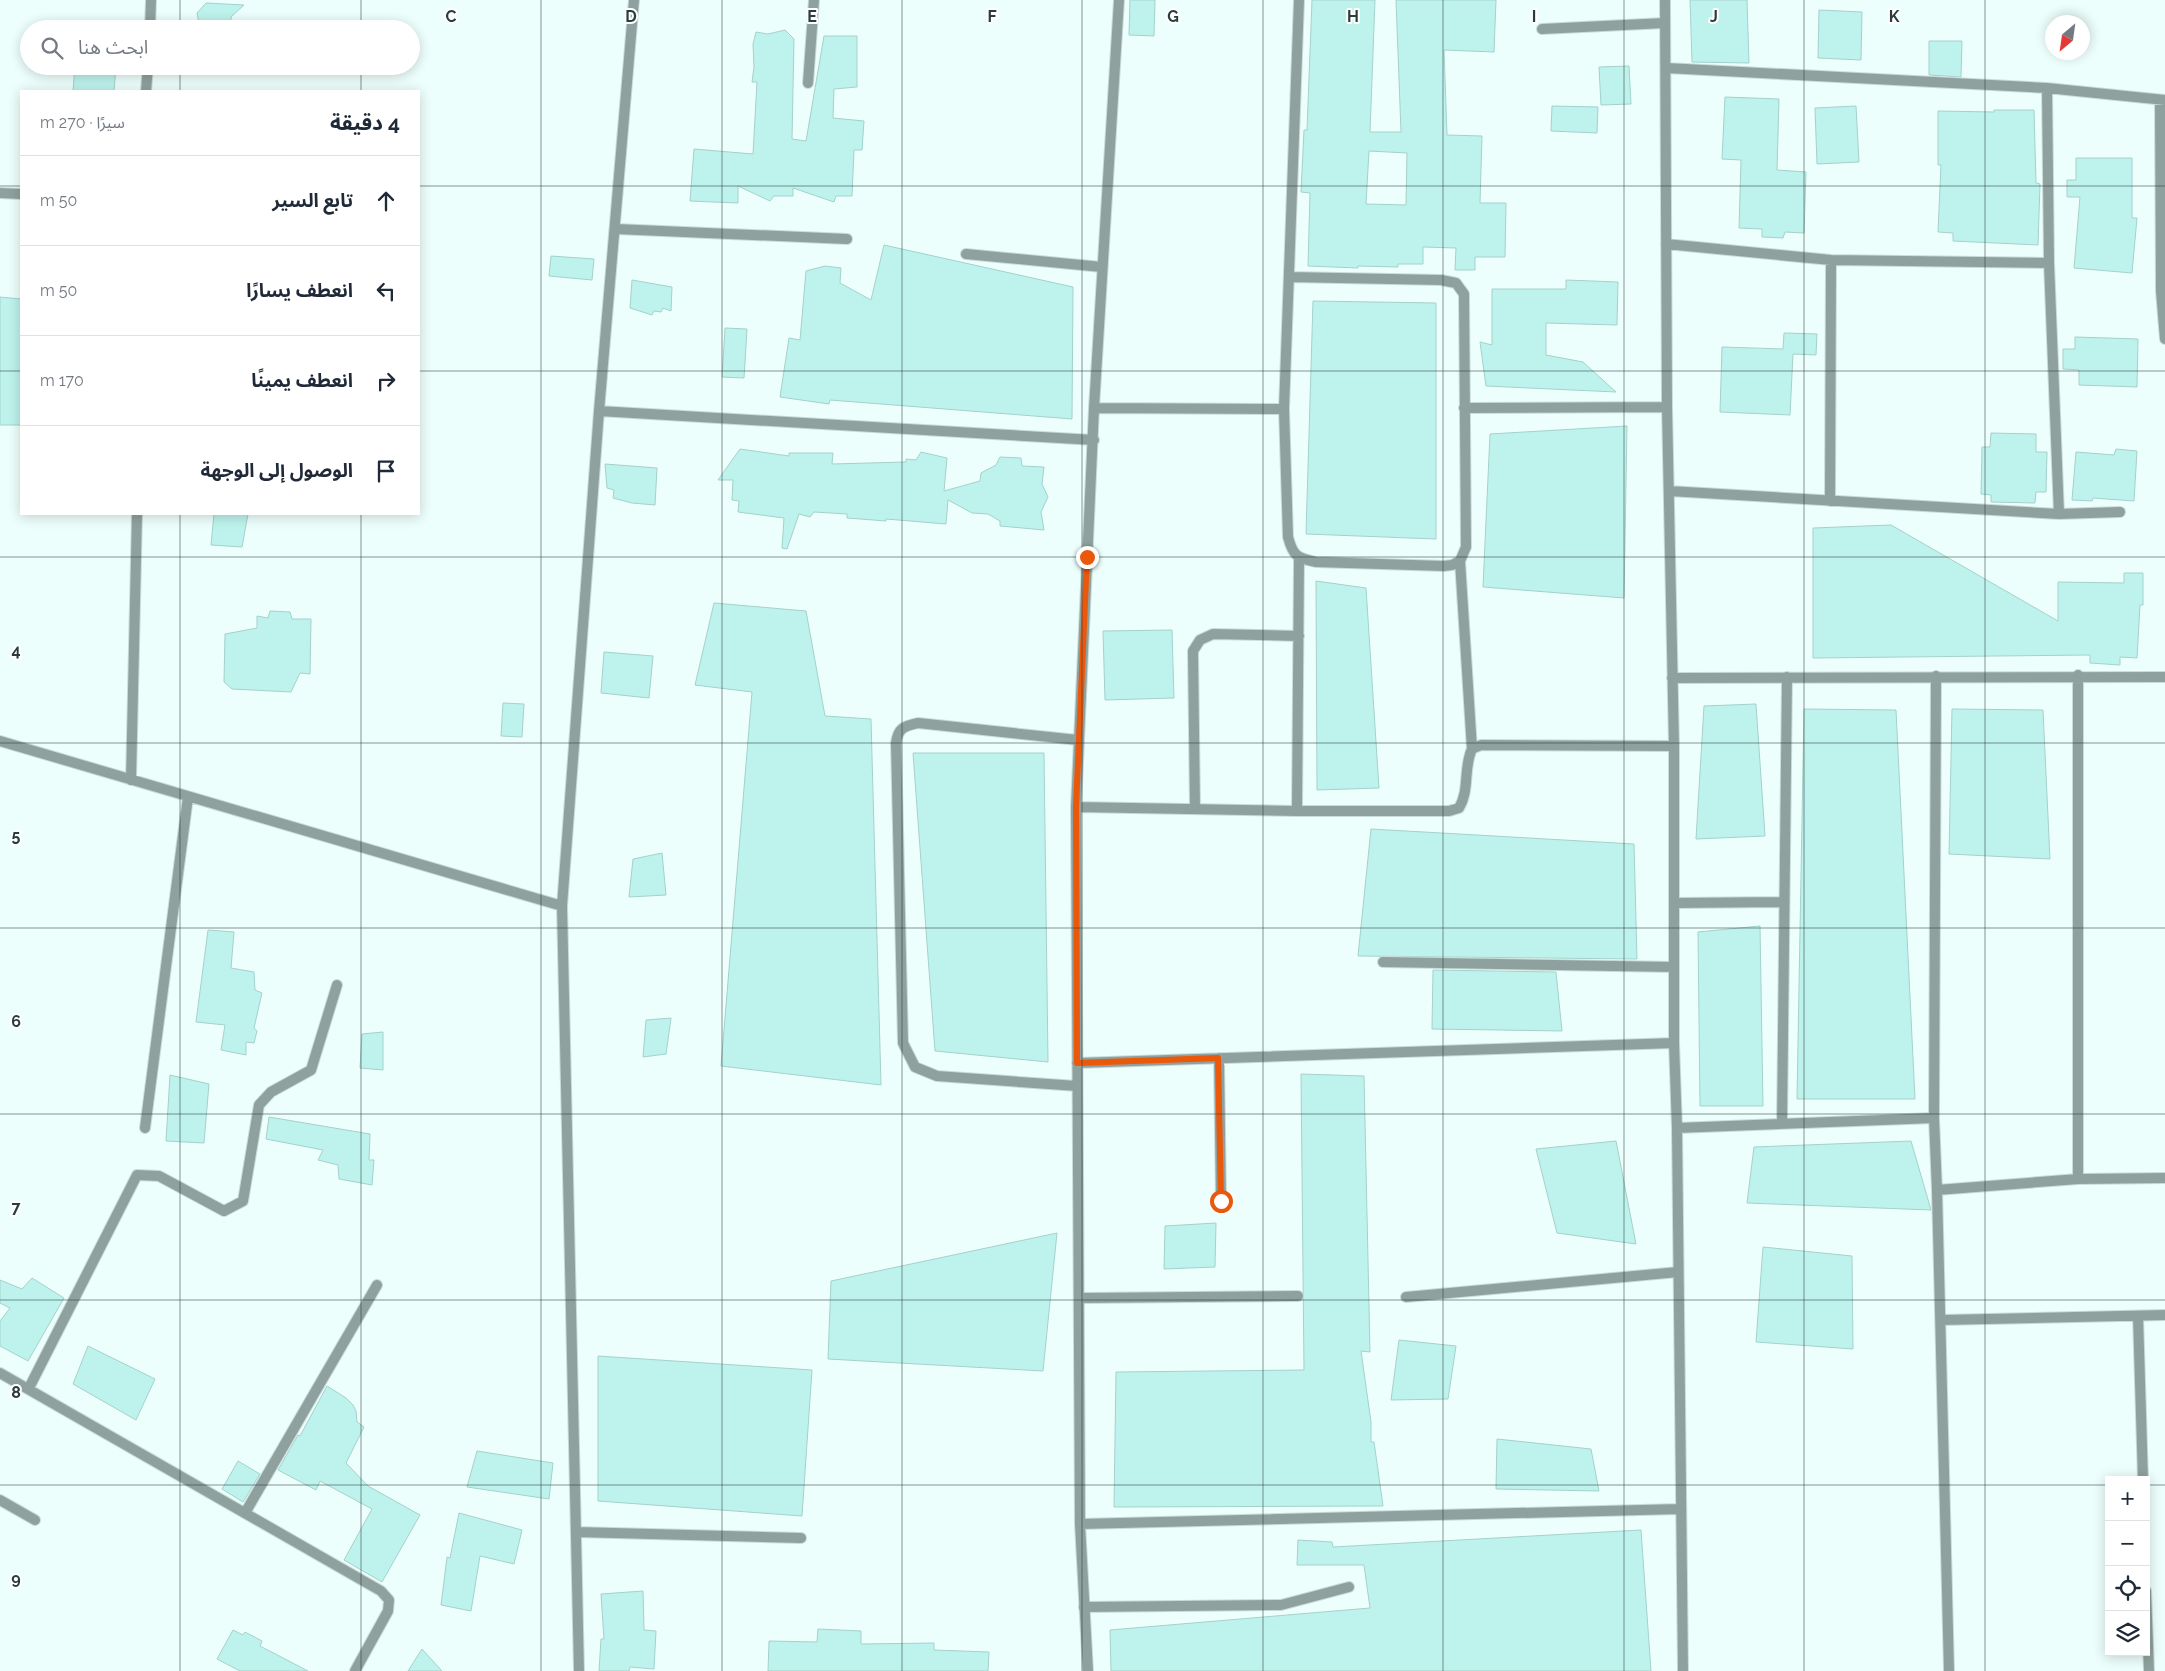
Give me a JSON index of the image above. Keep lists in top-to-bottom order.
{
  "north": "bottom left",
  "page": {
    "search": "ابحث هنا",
    "heading": ["4 دقيقة", "سيرًا · 270 m"],
    "list": [
      ["تابع السير", "50 m"],
      ["انعطف يسارًا", "50 m"],
      ["انعطف يمينًا", "170 m"],
      "الوصول إلى الوجهة"
    ],
    "map_buttons": ["+", "−"]
  },
  "grid": {
    "columns": [
      "C",
      "D",
      "E",
      "F",
      "G",
      "H",
      "I",
      "J",
      "K"
    ],
    "rows": [
      "4",
      "5",
      "6",
      "7",
      "8",
      "9"
    ]
  }
}
